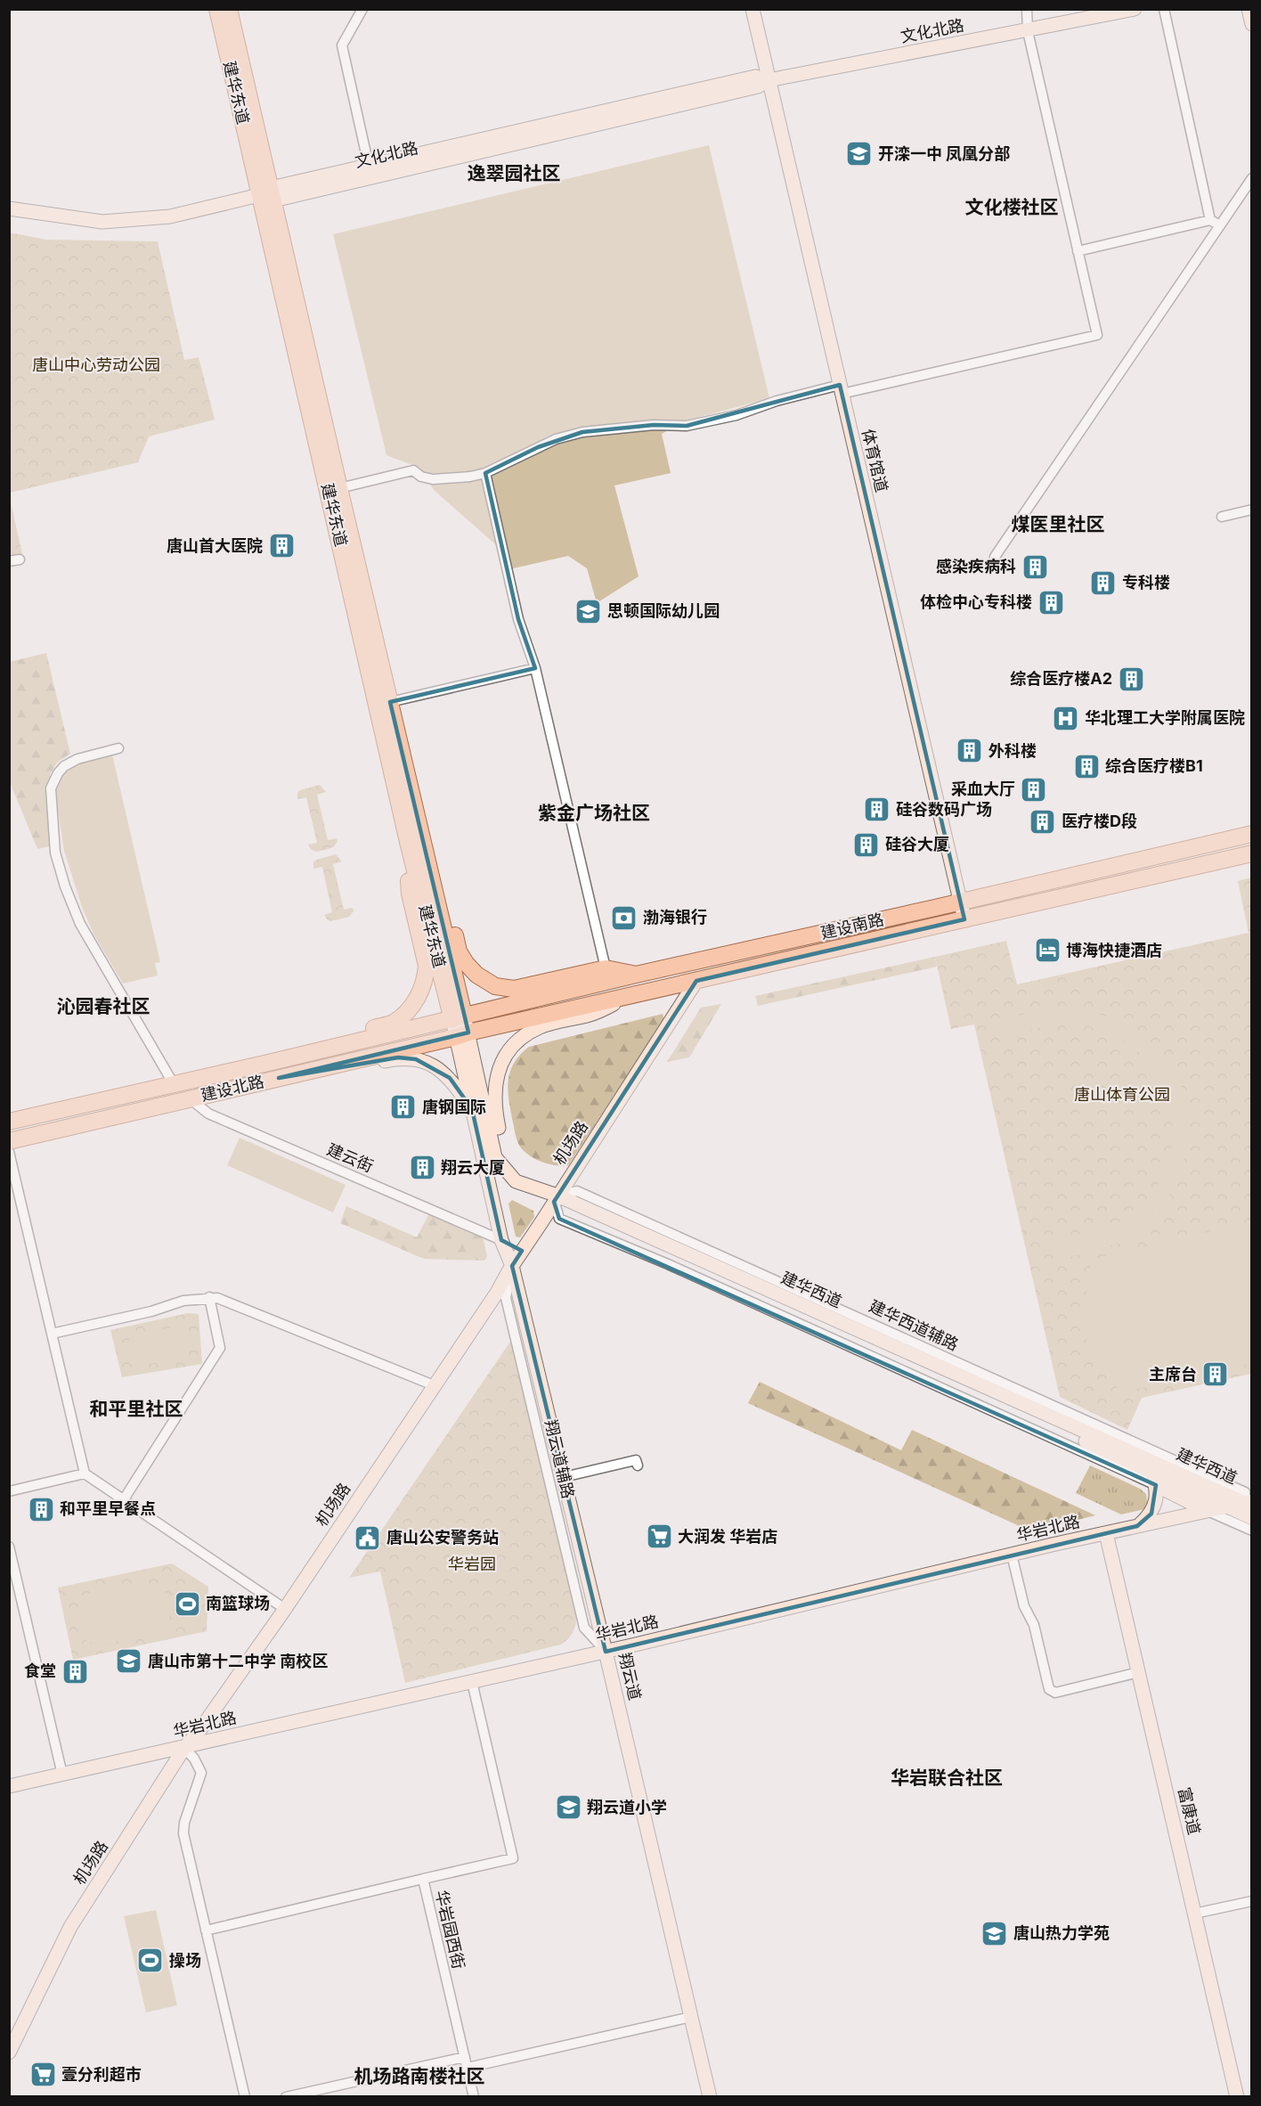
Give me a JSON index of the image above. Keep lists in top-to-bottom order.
{
  "streets": {
    "main road": ["建华东道", "建设南路", "建设北路"],
    "street": [
      "文化北路",
      "体育馆道",
      "机场路",
      "建云街",
      "建华西道",
      "翔云道辅路",
      "华岩北路",
      "翔云道",
      "富康道",
      "华岩园西街"
    ]
  },
  "crossings": [
    ["文化北路", "建华东道"],
    ["文化北路", "体育馆道"],
    ["建华东道", "建设南路"],
    ["建华东道", "建设北路"],
    ["建华东道", "建华西道"],
    ["体育馆道", "建设南路"],
    ["建设南路", "建设北路"],
    ["建设南路", "机场路"],
    ["建设南路", "建华西道"],
    ["建设北路", "建云街"],
    ["建设北路", "建华西道"],
    ["机场路", "建华西道"],
    ["机场路", "翔云道辅路"],
    ["机场路", "华岩北路"],
    ["机场路", "翔云道"],
    ["建云街", "建华西道"],
    ["建华西道", "翔云道辅路"],
    ["建华西道", "华岩北路"],
    ["建华西道", "翔云道"],
    ["翔云道辅路", "华岩北路"],
    ["翔云道辅路", "翔云道"],
    ["华岩北路", "翔云道"],
    ["华岩北路", "富康道"],
    ["华岩北路", "华岩园西街"]
  ],
  "districts": [
    "逸翠园社区",
    "文化楼社区",
    "煤医里社区",
    "紫金广场社区",
    "沁园春社区",
    "和平里社区",
    "华岩联合社区",
    "机场路南楼社区"
  ],
  "parks": ["唐山中心劳动公园", "唐山体育公园", "华岩园"],
  "places": {
    "school or university": [
      "开滦一中 凤凰分部",
      "思顿国际幼儿园",
      "唐山市第十二中学 南校区",
      "翔云道小学",
      "唐山热力学苑"
    ],
    "building": [
      "唐山首大医院",
      "感染疾病科",
      "专科楼",
      "体检中心专科楼",
      "综合医疗楼A2",
      "外科楼",
      "综合医疗楼B1",
      "采血大厅",
      "硅谷数码广场",
      "医疗楼D段",
      "硅谷大厦",
      "唐钢国际",
      "翔云大厦",
      "主席台",
      "和平里早餐点",
      "食堂"
    ],
    "hospital": ["华北理工大学附属医院"],
    "bank": ["渤海银行"],
    "hotel": ["博海快捷酒店"],
    "supermarket": ["大润发 华岩店", "壹分利超市"],
    "public building": ["唐山公安警务站"],
    "sports": ["南篮球场", "操场"]
  }
}
